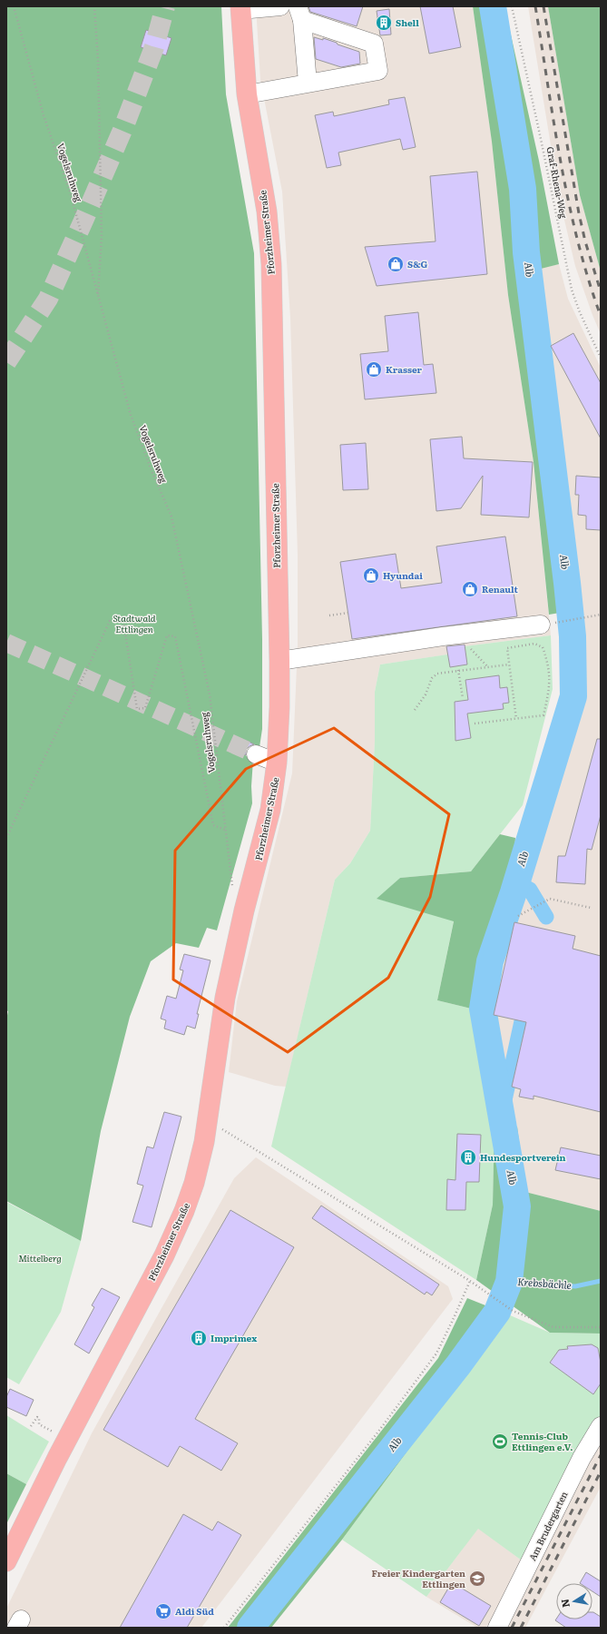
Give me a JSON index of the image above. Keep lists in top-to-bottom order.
{
  "streets": {
    "main road": ["Pforzheimer Straße"],
    "lane": ["Am Brudergarten"],
    "path": ["Vogelsruhweg", "Graf-Rhena-Weg"]
  },
  "crossings": [
    ["Vogelsruhweg", "Pforzheimer Straße"]
  ],
  "water": ["Alb", "Krebsbächle"],
  "parks": ["Stadtwald Ettlingen", "Mittelberg"],
  "places": {
    "building": ["Shell", "Hundesportverein", "Imprimex"],
    "shop": [
      "S&G",
      "Krasser",
      "Hyundai",
      "Renault"
    ],
    "sports": ["Tennis-Club Ettlingen e.V."],
    "school or university": ["Freier Kindergarten Ettlingen"],
    "supermarket": ["Aldi Süd"]
  },
  "north": "left"
}
